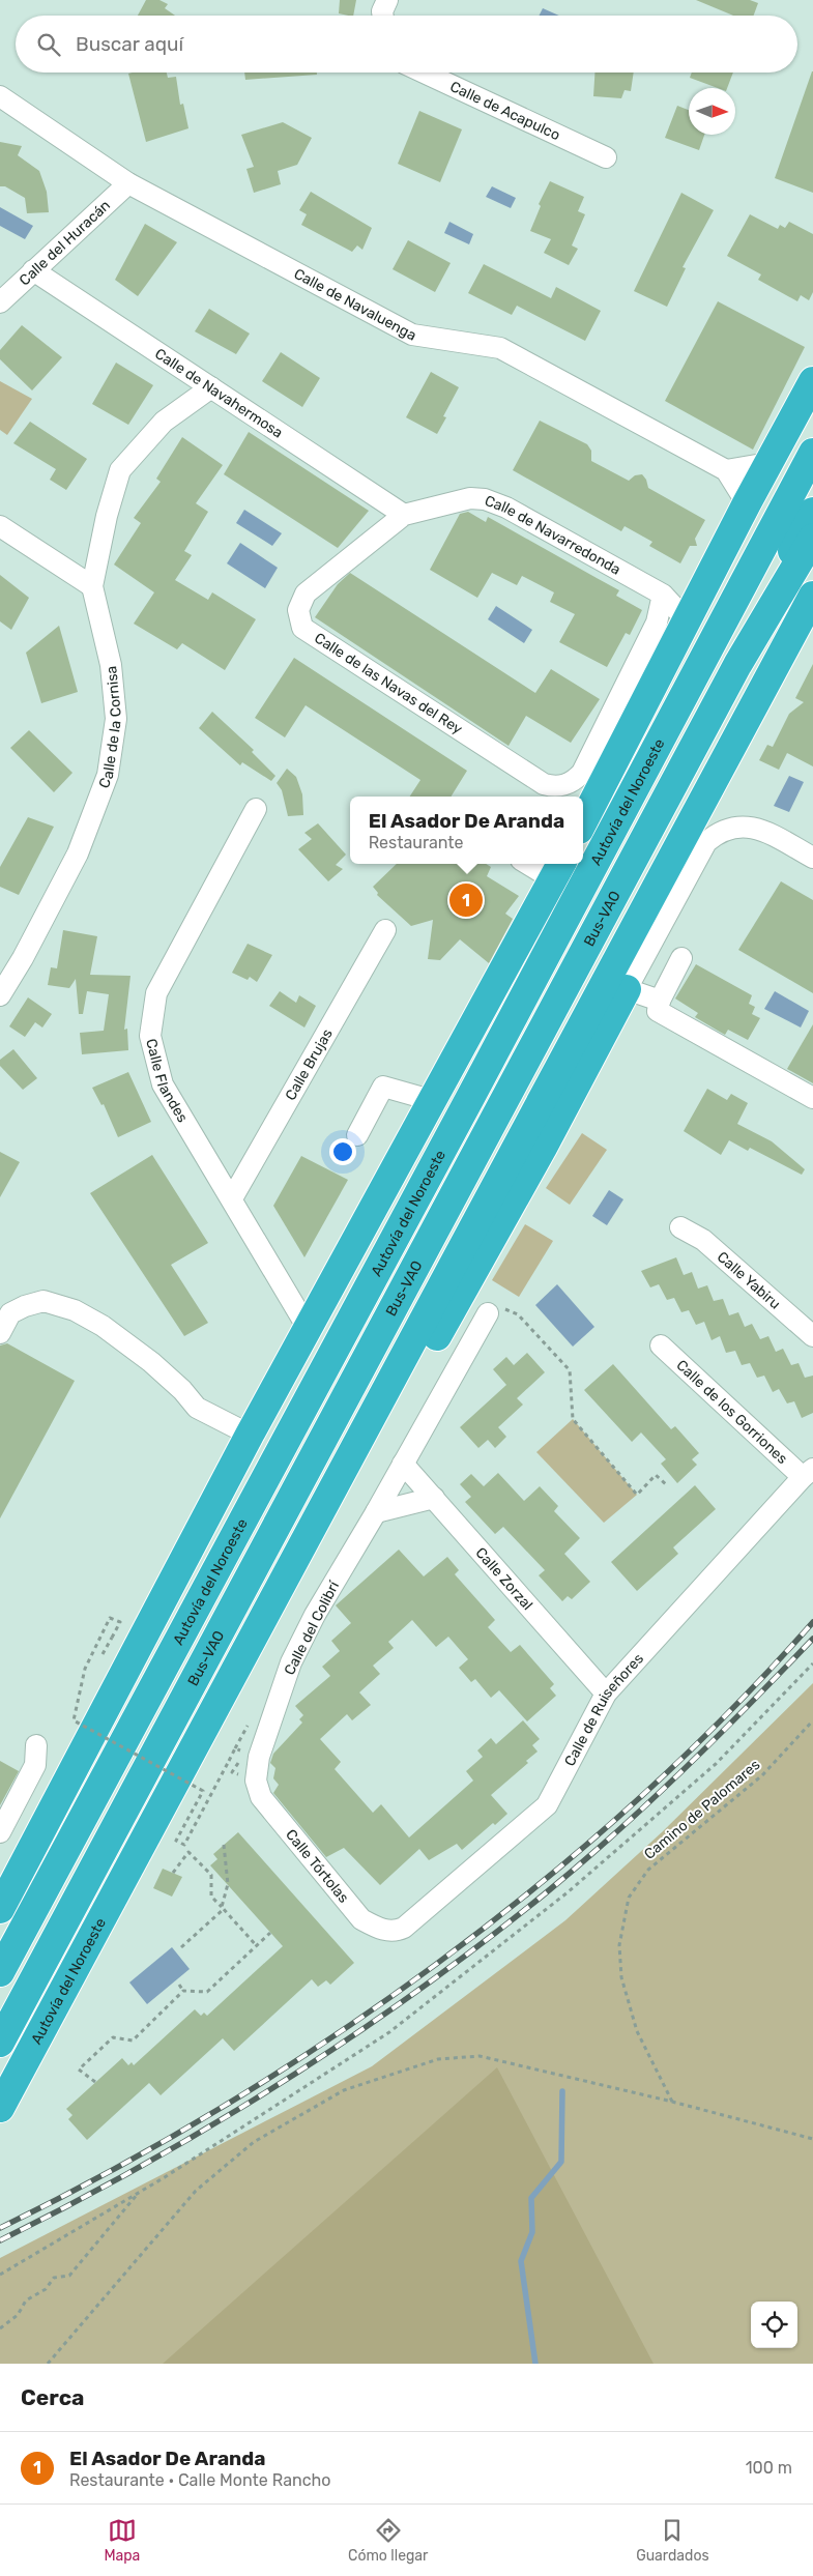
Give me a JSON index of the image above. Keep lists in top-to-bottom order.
{
  "streets": {
    "highway": ["Autovía del Noroeste", "Bus-VAO"],
    "street": [
      "Calle de Acapulco",
      "Calle del Huracán",
      "Calle de Navaluenga",
      "Calle de Navahermosa",
      "Calle de Navarredonda",
      "Calle de las Navas del Rey",
      "Calle de la Cornisa",
      "Calle Brujas",
      "Calle Flandes",
      "Calle Yabiru",
      "Calle de los Gorriones",
      "Calle Zorzal",
      "Calle del Colibrí",
      "Calle de Ruiseñores",
      "Calle Tórtolas"
    ],
    "path": ["Camino de Palomares"]
  },
  "crossings": [
    ["Calle del Huracán", "Calle de Navaluenga"],
    ["Calle del Huracán", "Calle de Navahermosa"],
    ["Calle de Navahermosa", "Calle de Navarredonda"],
    ["Calle de Navahermosa", "Calle de las Navas del Rey"],
    ["Calle de Navahermosa", "Calle de la Cornisa"],
    ["Calle de Navarredonda", "Calle de las Navas del Rey"],
    ["Calle Brujas", "Calle Flandes"],
    ["Calle de los Gorriones", "Calle de Ruiseñores"],
    ["Calle Zorzal", "Calle del Colibrí"],
    ["Calle Zorzal", "Calle de Ruiseñores"],
    ["Calle del Colibrí", "Calle Tórtolas"],
    ["Calle de Ruiseñores", "Calle Tórtolas"]
  ],
  "north": "right",
  "page": {
    "search": "Buscar aquí",
    "popup": ["El Asador De Aranda", "Restaurante"],
    "pins": "1",
    "heading": "Cerca",
    "list": [
      {
        "mark": "1",
        "name": "El Asador De Aranda",
        "note": "Restaurante · Calle Monte Rancho",
        "value": "100 m"
      }
    ],
    "nav": ["Mapa", "Cómo llegar", "Guardados"]
  }
}
